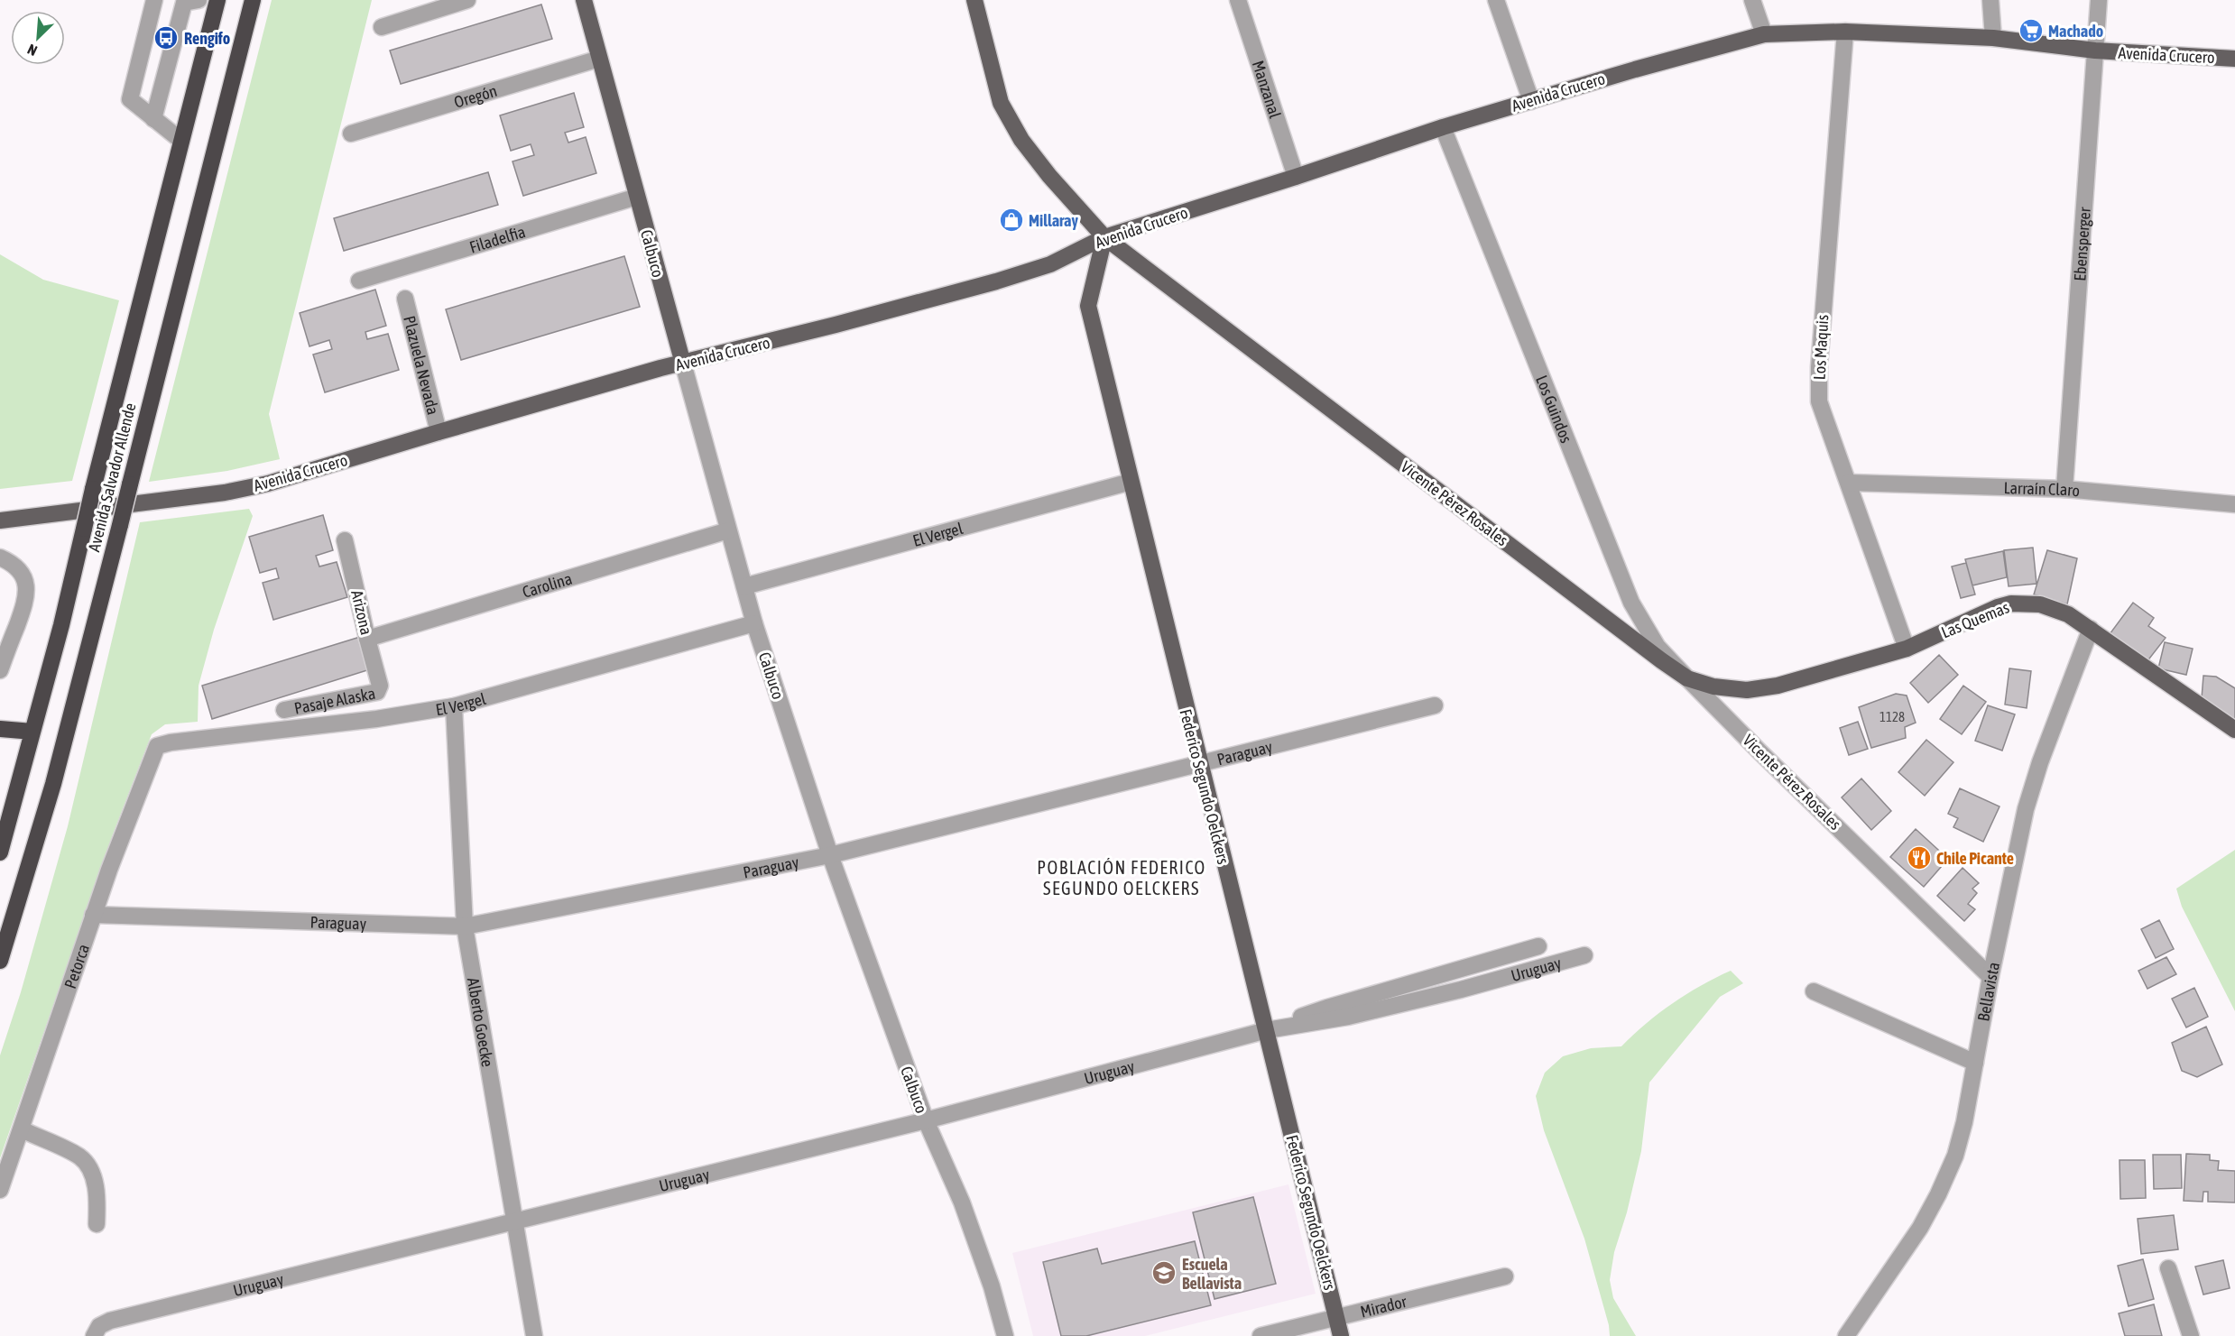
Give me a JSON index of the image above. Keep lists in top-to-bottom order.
{
  "streets": {
    "highway": ["Avenida Salvador Allende"],
    "main road": [
      "Avenida Crucero",
      "Calbuco",
      "Vicente Pérez Rosales",
      "Las Quemas",
      "Federico Segundo Oelckers"
    ],
    "street": [
      "Manzanal",
      "Oregón",
      "Filadelfia",
      "Ebensperger",
      "Los Maquis",
      "Plazuela Nevada",
      "Los Guindos",
      "Larraín Claro",
      "El Vergel",
      "Carolina",
      "Arizona",
      "Pasaje Alaska",
      "Paraguay",
      "Petorca",
      "Uruguay",
      "Bellavista",
      "Alberto Goecke",
      "Mirador"
    ]
  },
  "crossings": [
    ["Avenida Crucero", "Manzanal"],
    ["Avenida Crucero", "Ebensperger"],
    ["Avenida Crucero", "Calbuco"],
    ["Avenida Crucero", "Los Maquis"],
    ["Avenida Crucero", "Plazuela Nevada"],
    ["Avenida Crucero", "Los Guindos"],
    ["Avenida Crucero", "Vicente Pérez Rosales"],
    ["Avenida Crucero", "Federico Segundo Oelckers"],
    ["Oregón", "Calbuco"],
    ["Filadelfia", "Calbuco"],
    ["Ebensperger", "Larraín Claro"],
    ["Calbuco", "El Vergel"],
    ["Calbuco", "Carolina"],
    ["Calbuco", "Paraguay"],
    ["Calbuco", "Uruguay"],
    ["Los Maquis", "Larraín Claro"],
    ["Los Maquis", "Las Quemas"],
    ["Los Guindos", "Vicente Pérez Rosales"],
    ["Los Guindos", "Las Quemas"],
    ["Vicente Pérez Rosales", "Las Quemas"],
    ["Vicente Pérez Rosales", "Federico Segundo Oelckers"],
    ["Vicente Pérez Rosales", "Bellavista"],
    ["El Vergel", "Federico Segundo Oelckers"],
    ["El Vergel", "Petorca"],
    ["El Vergel", "Alberto Goecke"],
    ["Carolina", "Arizona"],
    ["Arizona", "Pasaje Alaska"],
    ["Las Quemas", "Bellavista"],
    ["Paraguay", "Federico Segundo Oelckers"],
    ["Paraguay", "Petorca"],
    ["Paraguay", "Alberto Goecke"],
    ["Federico Segundo Oelckers", "Uruguay"],
    ["Federico Segundo Oelckers", "Mirador"],
    ["Uruguay", "Alberto Goecke"]
  ],
  "districts": ["POBLACIÓN FEDERICO SEGUNDO OELCKERS"],
  "places": {
    "supermarket": ["Machado"],
    "bus stop": ["Rengifo"],
    "shop": ["Millaray"],
    "restaurant": ["Chile Picante"],
    "school or university": ["Escuela Bellavista"]
  },
  "house_numbers": ["1128"],
  "north": "bottom left"
}
